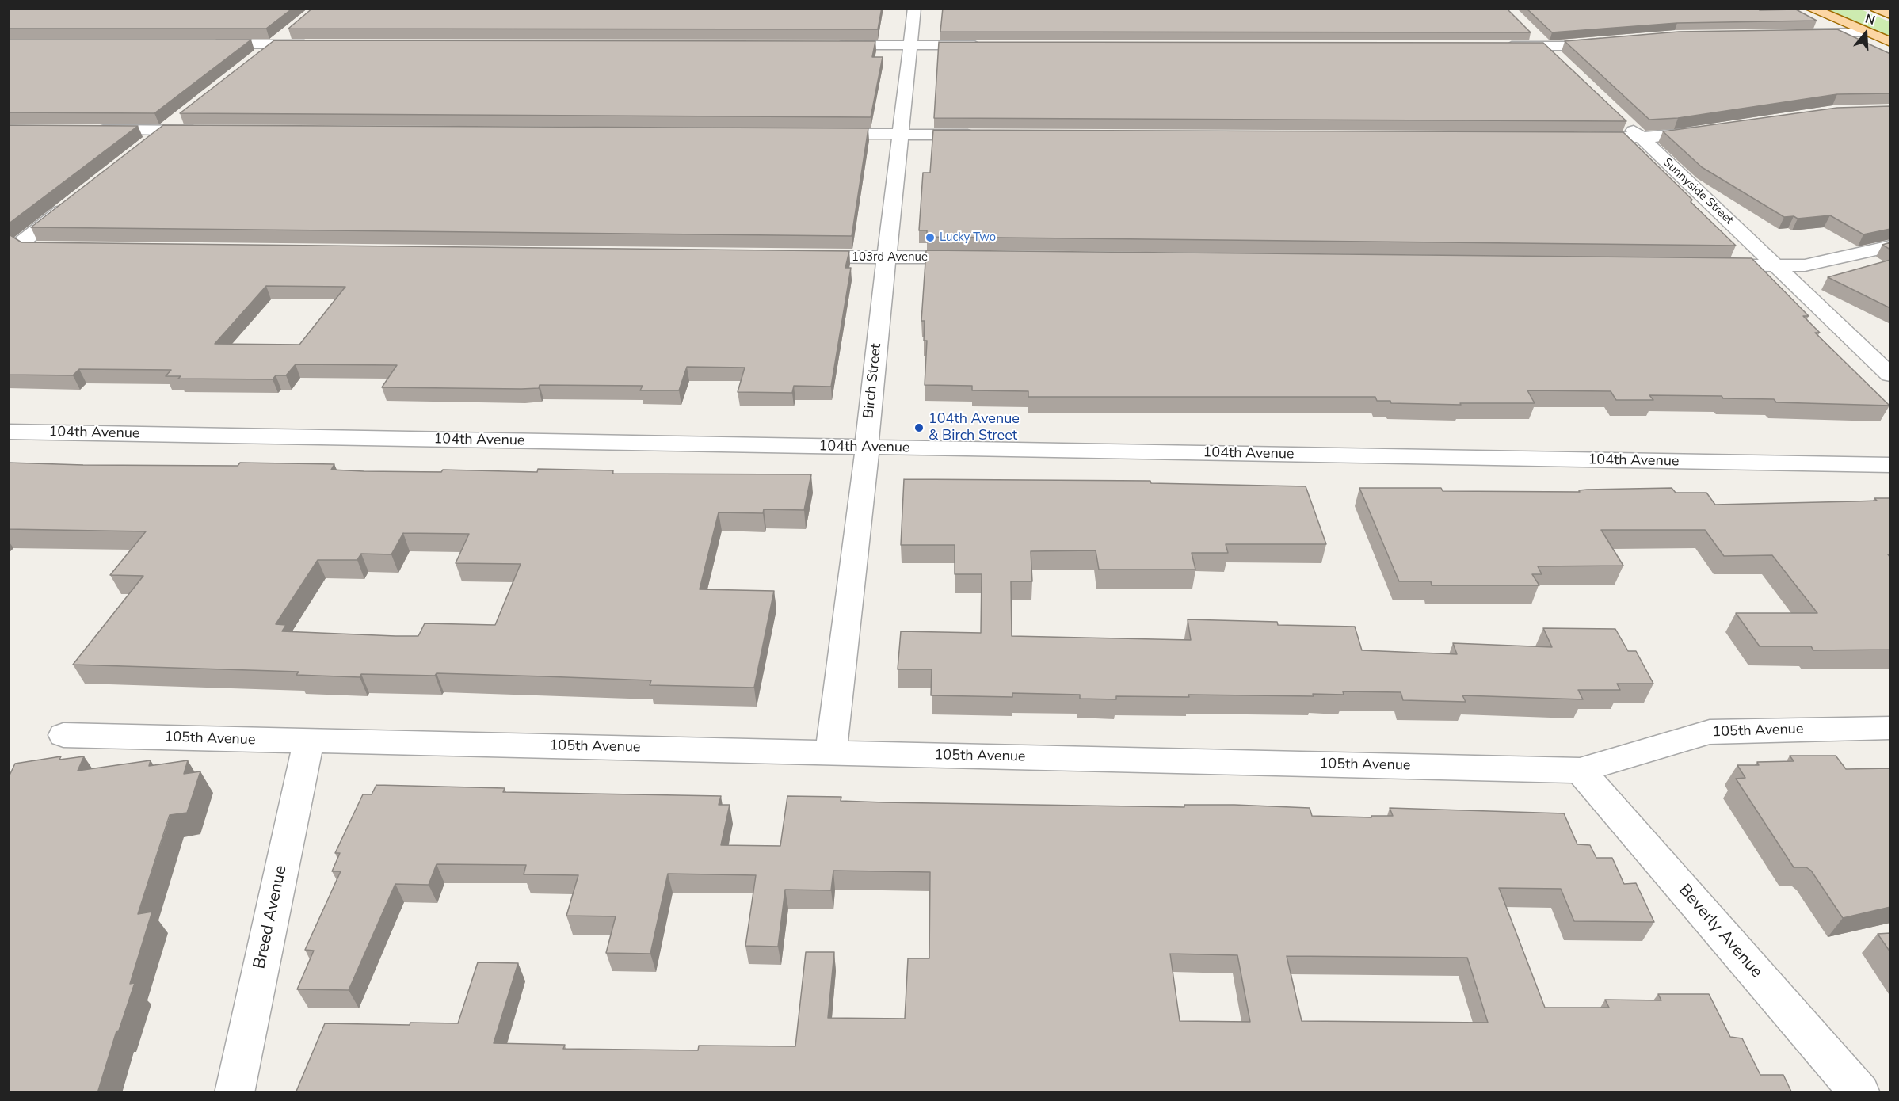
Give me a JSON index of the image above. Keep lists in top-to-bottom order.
{
  "streets": {
    "street": [
      "Sunnyside Street",
      "103rd Avenue",
      "Birch Street",
      "104th Avenue",
      "105th Avenue",
      "Breed Avenue",
      "Beverly Avenue"
    ]
  },
  "crossings": [
    ["103rd Avenue", "Birch Street"],
    ["Birch Street", "104th Avenue"],
    ["Birch Street", "105th Avenue"],
    ["105th Avenue", "Breed Avenue"],
    ["105th Avenue", "Beverly Avenue"]
  ],
  "places": ["Lucky Two", "104th Avenue & Birch Street"],
  "north": "top"
}
